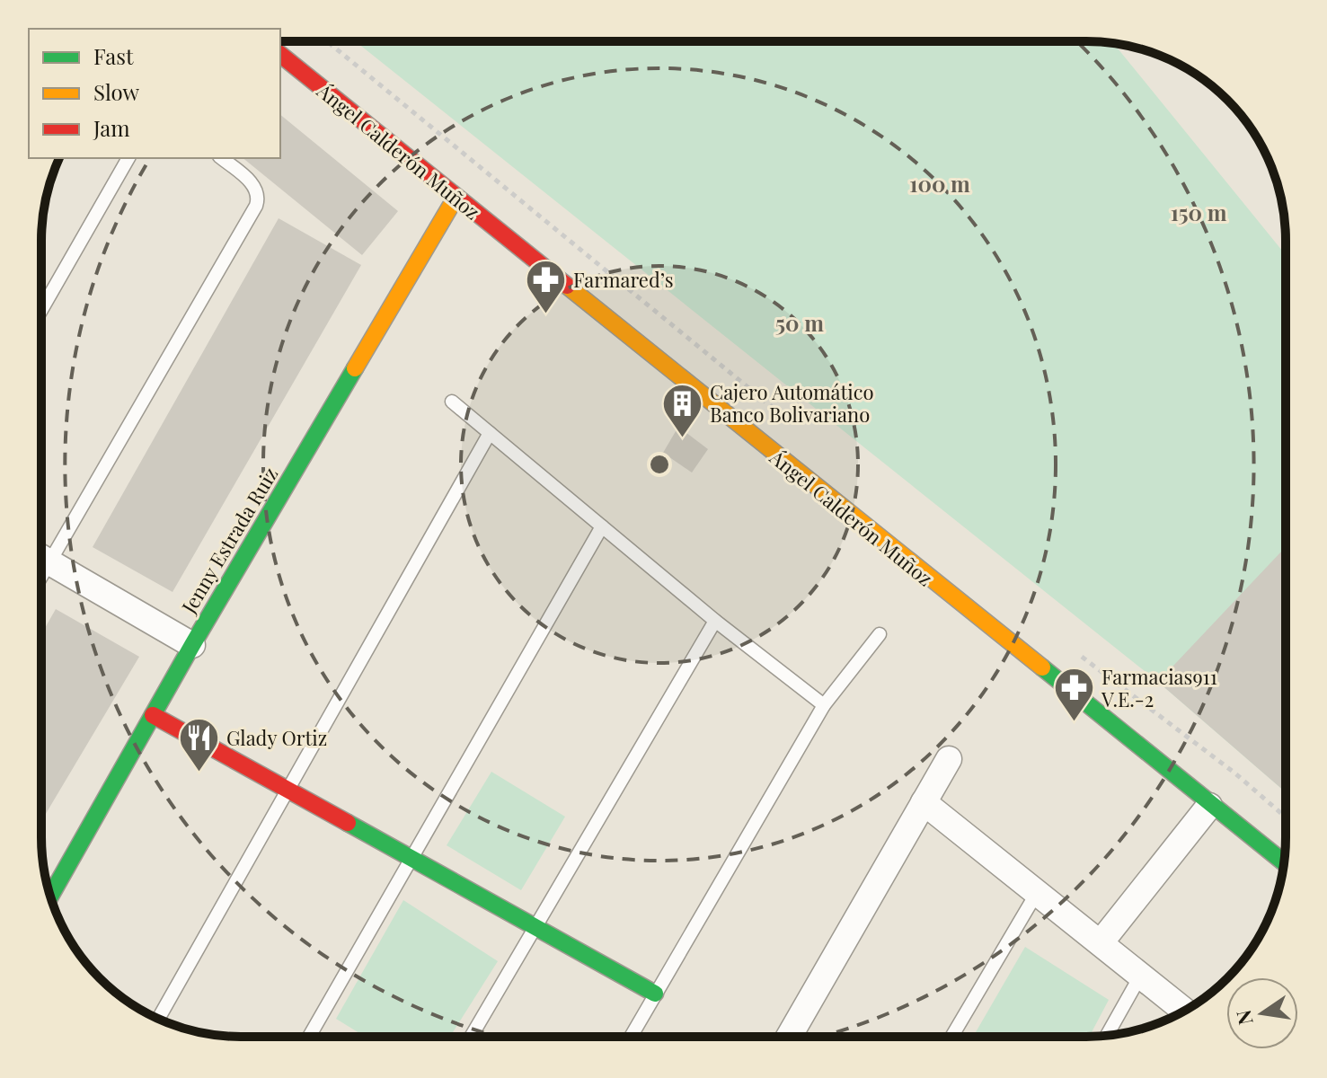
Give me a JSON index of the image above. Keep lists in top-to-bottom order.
{
  "streets": {
    "street": ["Ángel Calderón Muñoz", "Jenny Estrada Ruiz"]
  },
  "crossings": [
    ["Ángel Calderón Muñoz", "Jenny Estrada Ruiz"]
  ],
  "places": {
    "pharmacy": ["Farmared’s", "Farmacias911 V.E.-2"],
    "building": ["Cajero Automático Banco Bolivariano"],
    "restaurant": ["Glady Ortiz"]
  },
  "legend": ["Fast", "Slow", "Jam"],
  "north": "left",
  "rings": ["100 m", "150 m", "50 m"]
}
